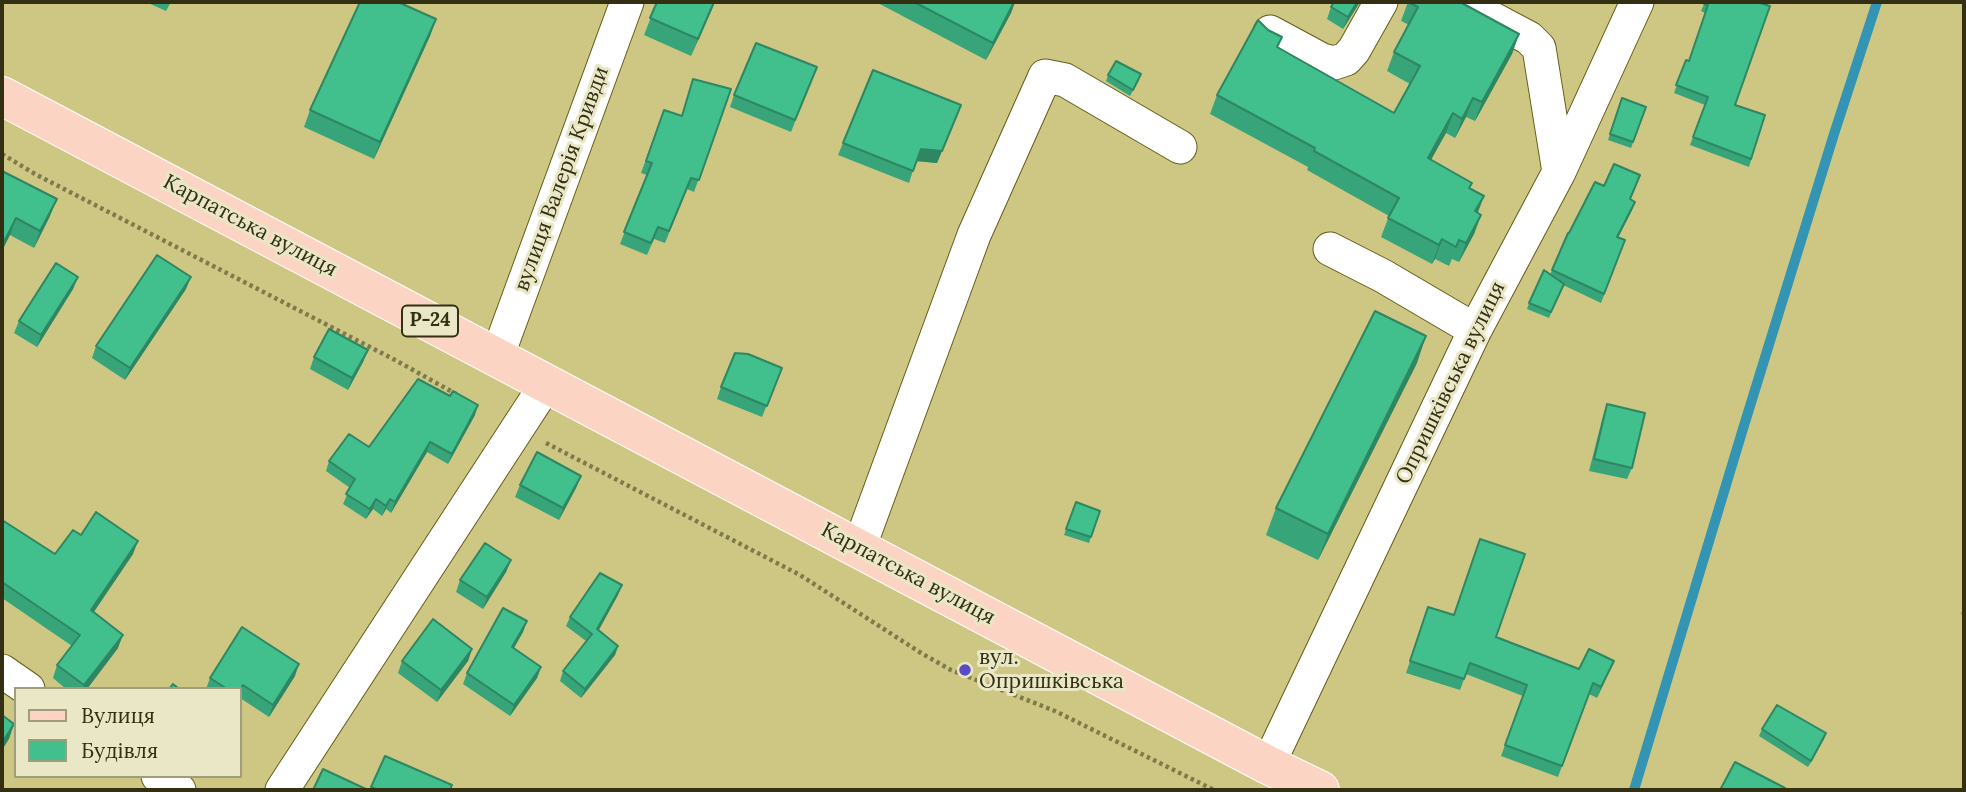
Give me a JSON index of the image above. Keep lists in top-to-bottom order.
{
  "streets": {
    "main road": ["Карпатська вулиця", "Р-24"],
    "street": ["вулиця Валерія Кривди", "Опришківська вулиця"]
  },
  "crossings": [
    ["вулиця Валерія Кривди", "Карпатська вулиця"],
    ["Карпатська вулиця", "Опришківська вулиця"]
  ],
  "places": ["вул. Опришківська"],
  "legend": ["Вулиця", "Будівля"]
}
